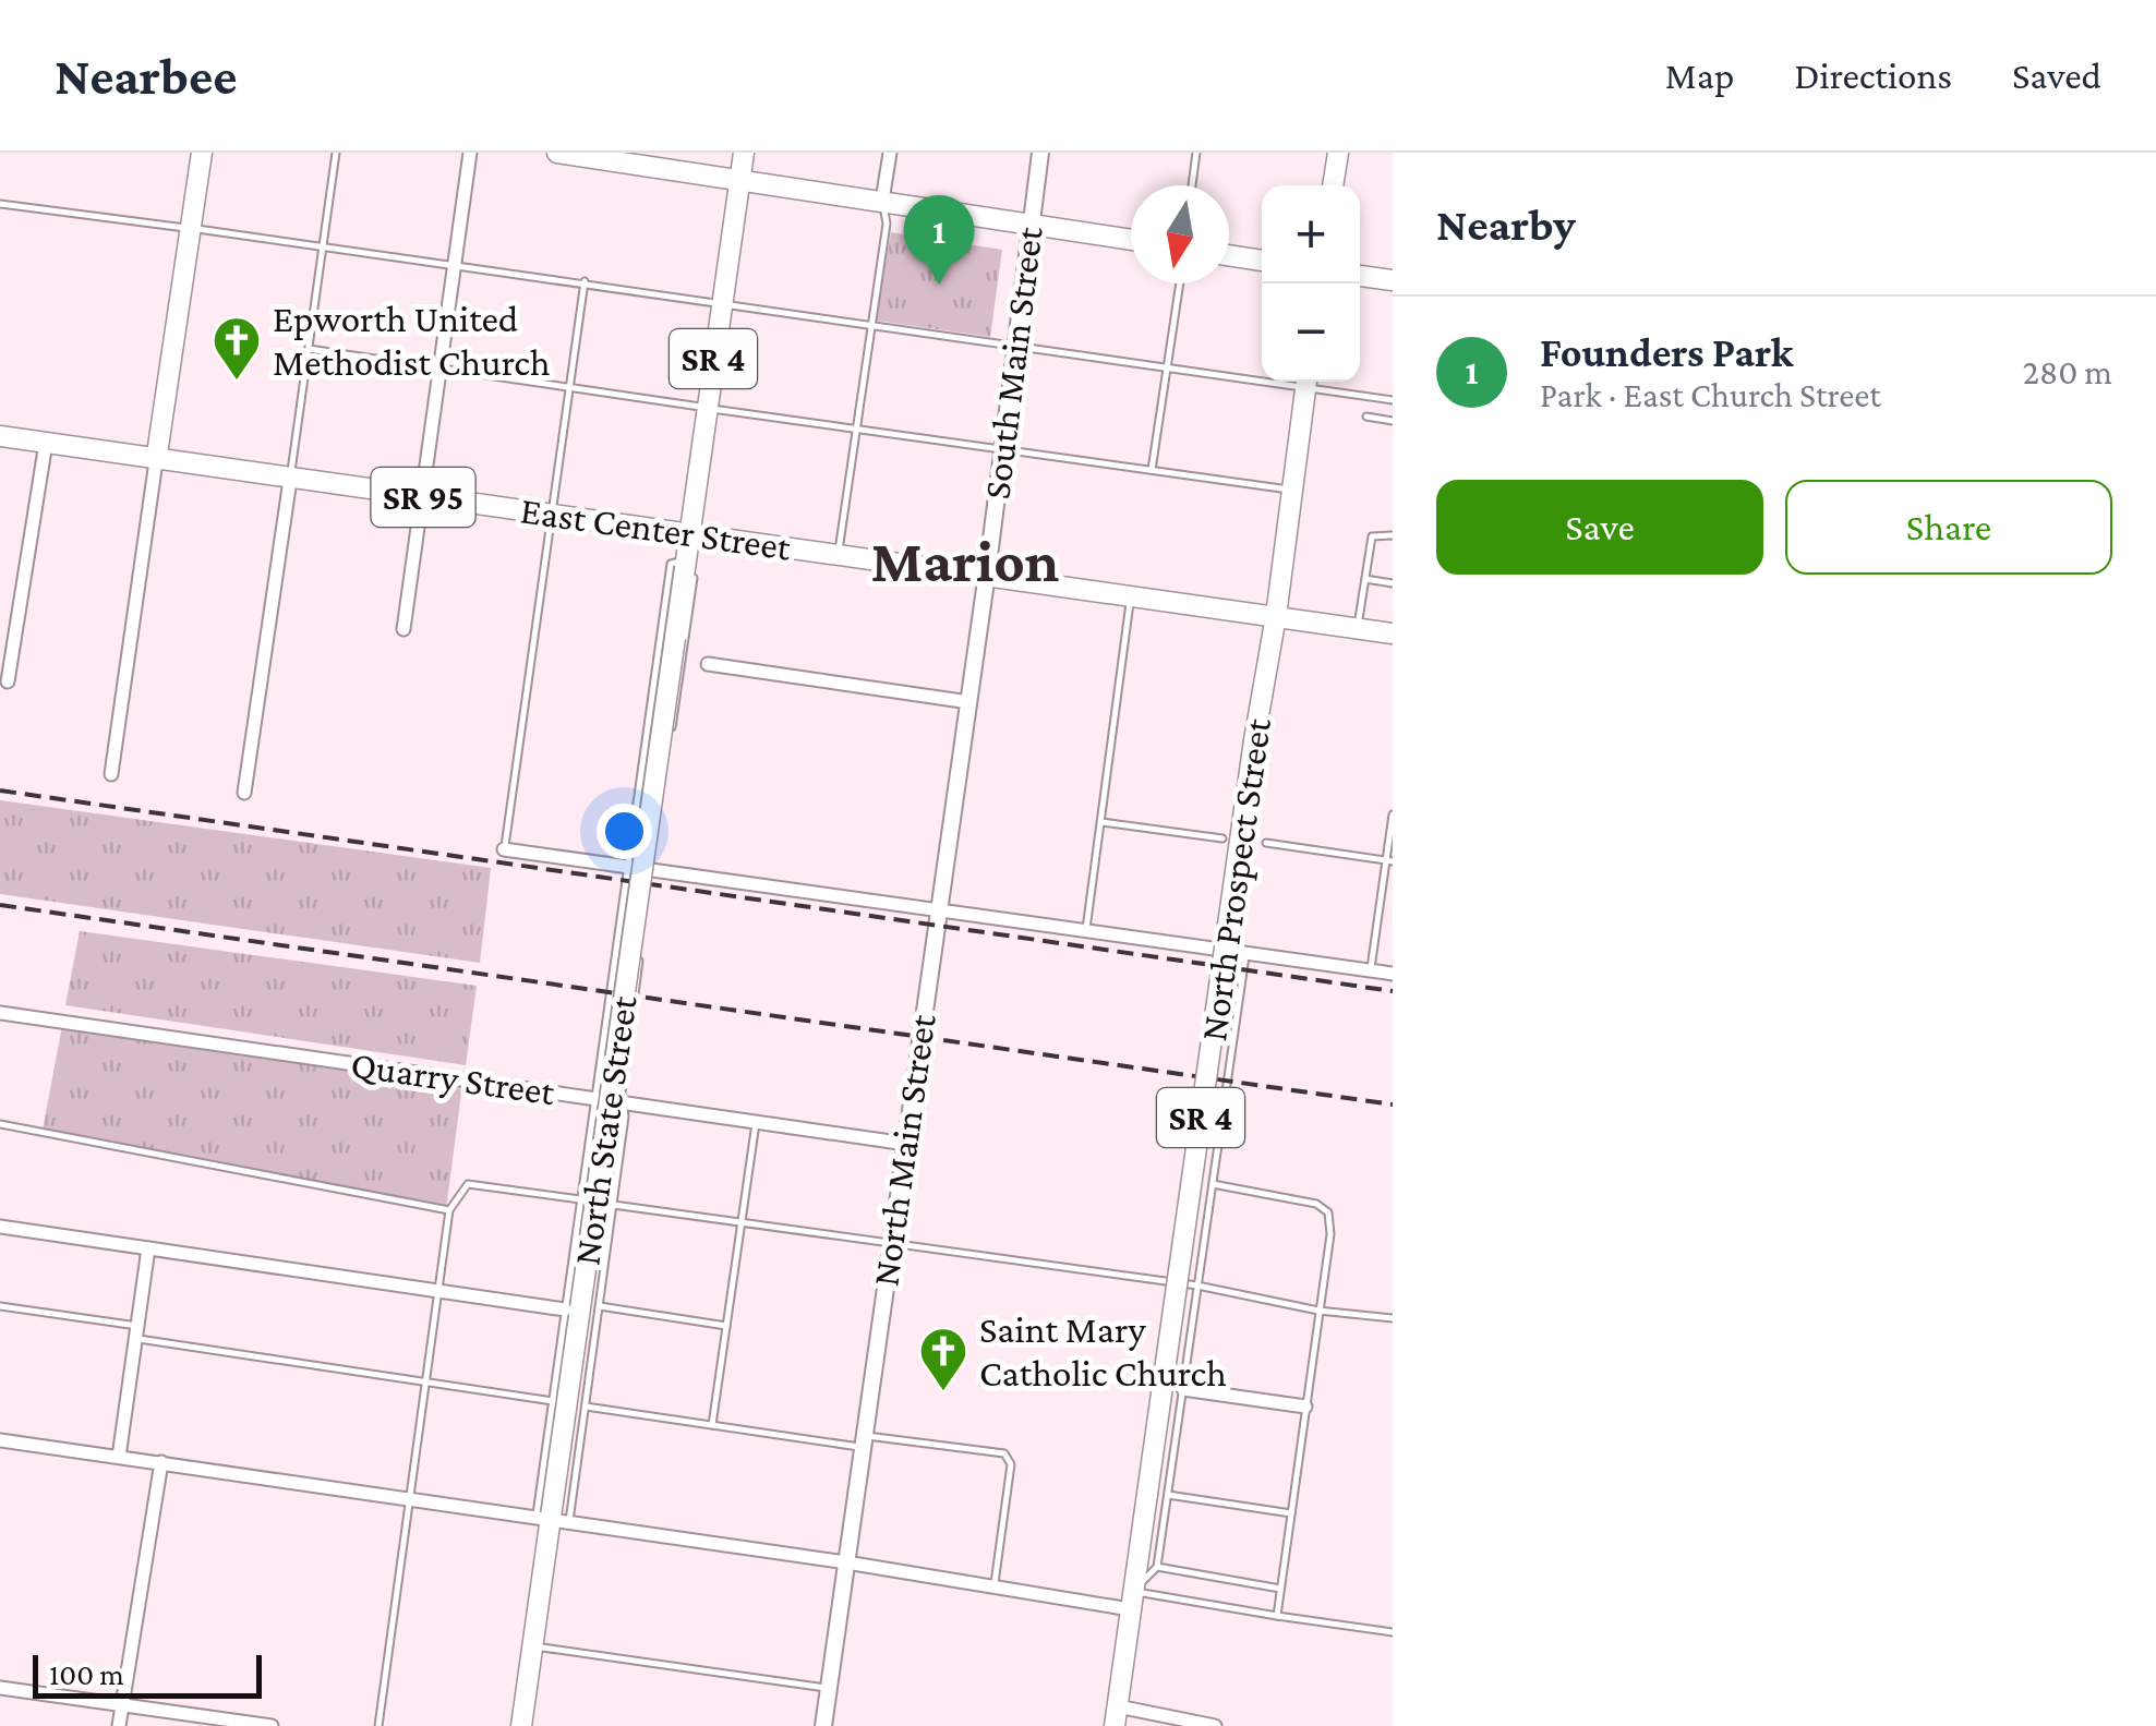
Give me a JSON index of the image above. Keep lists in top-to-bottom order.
{
  "streets": {
    "main road": [
      "SR 4",
      "SR 95",
      "East Center Street",
      "North Prospect Street",
      "North State Street"
    ],
    "street": ["South Main Street", "Quarry Street", "North Main Street"]
  },
  "crossings": [
    ["SR 4", "SR 95"],
    ["SR 4", "East Center Street"],
    ["SR 4", "North Prospect Street"],
    ["SR 4", "North State Street"],
    ["South Main Street", "SR 95"],
    ["South Main Street", "East Center Street"],
    ["South Main Street", "North Main Street"],
    ["SR 95", "East Center Street"],
    ["SR 95", "North Prospect Street"],
    ["SR 95", "North Main Street"],
    ["East Center Street", "North State Street"],
    ["East Center Street", "North Main Street"],
    ["Quarry Street", "North Main Street"]
  ],
  "districts": ["Marion"],
  "places": {
    "church": ["Epworth United Methodist Church", "Saint Mary Catholic Church"]
  },
  "scale_bar": "100 m",
  "north": "bottom",
  "page": {
    "header": "Nearbee",
    "nav": ["Map", "Directions", "Saved"],
    "heading": "Nearby",
    "map_buttons": ["+", "−"],
    "pins": "1",
    "list": [
      {
        "mark": "1",
        "name": "Founders Park",
        "note": "Park · East Church Street",
        "value": "280 m"
      }
    ],
    "buttons": ["Save", "Share"],
    "scale": "100 m"
  }
}
